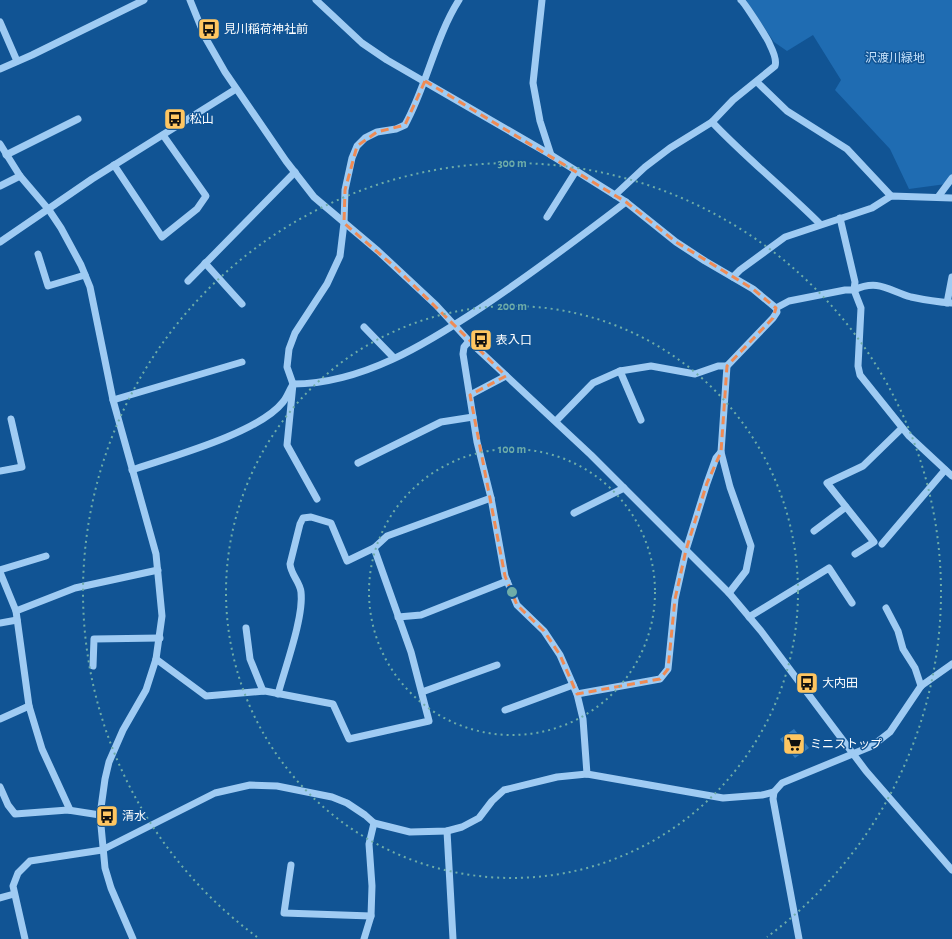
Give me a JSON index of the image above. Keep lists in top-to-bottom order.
{
  "parks": ["沢渡川緑地"],
  "places": {
    "bus stop": [
      "見川稲荷神社前",
      "松山",
      "表入口",
      "大内田",
      "清水"
    ],
    "supermarket": ["ミニストップ"]
  },
  "rings": ["300 m", "200 m", "100 m"]
}
